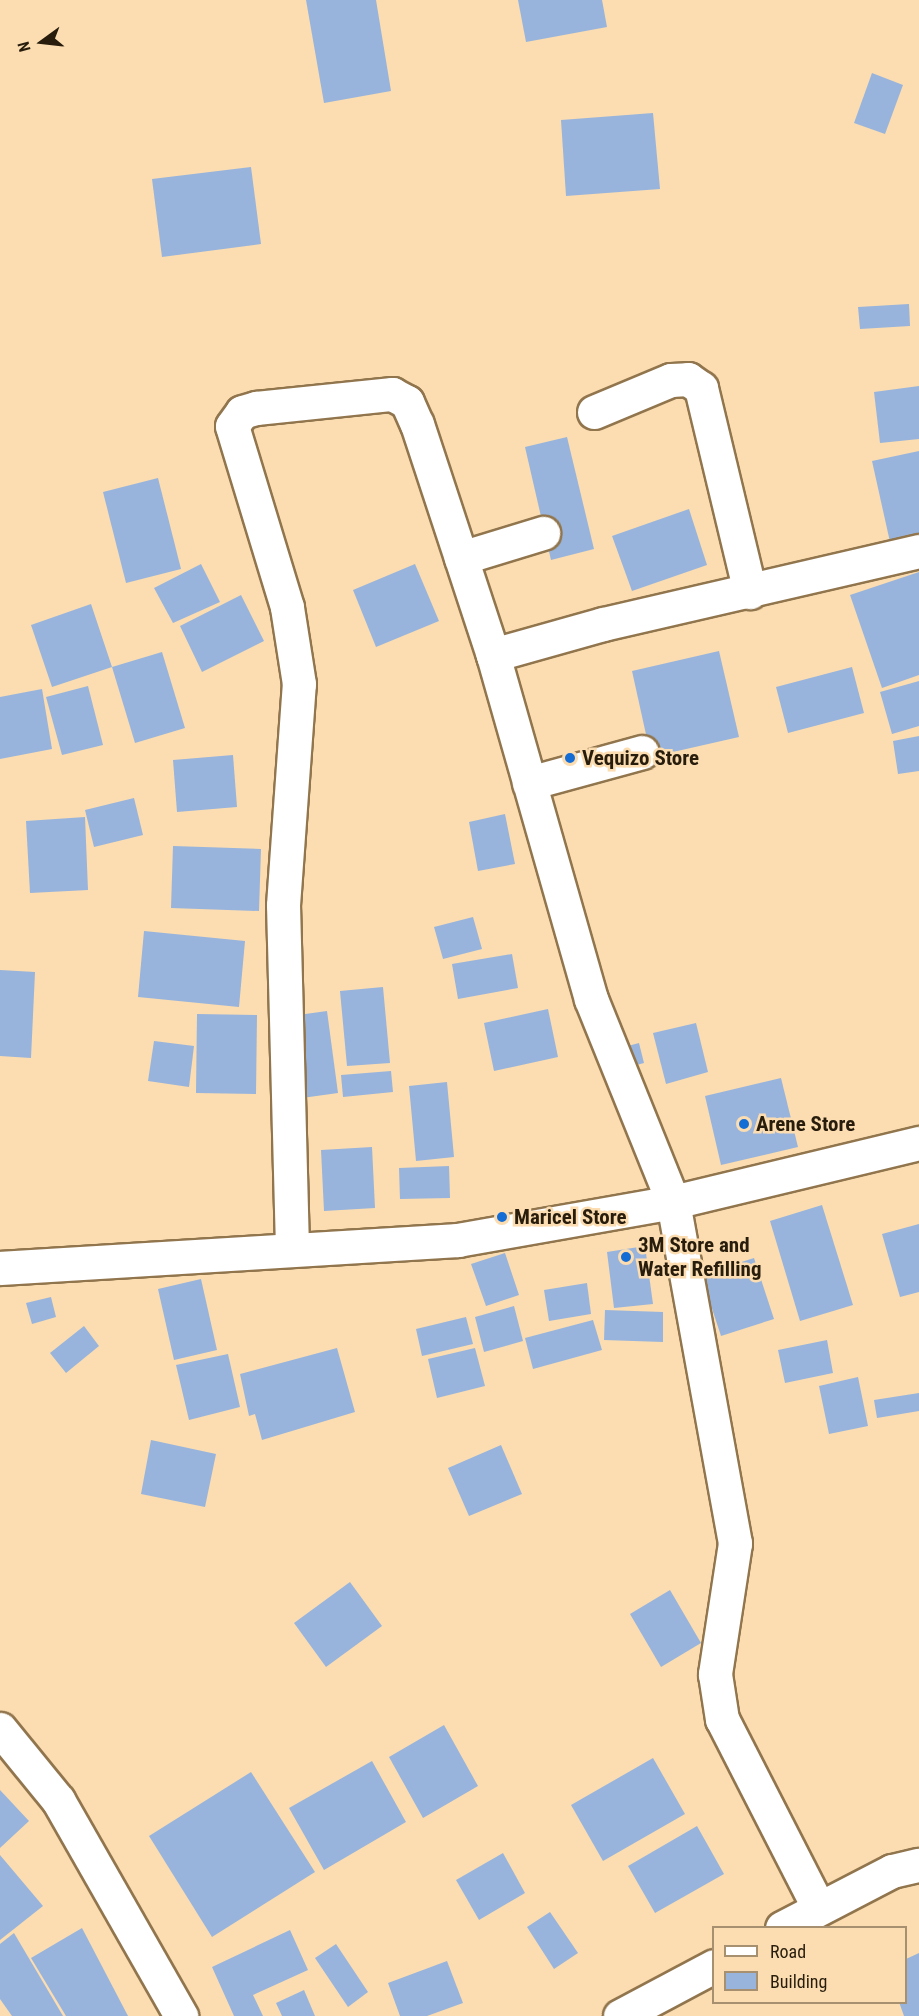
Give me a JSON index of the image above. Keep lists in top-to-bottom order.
{
  "places": [
    "Vequizo Store",
    "Arene Store",
    "Maricel Store",
    "3M Store and Water Refilling"
  ],
  "legend": ["Road", "Building"],
  "north": "left"
}
